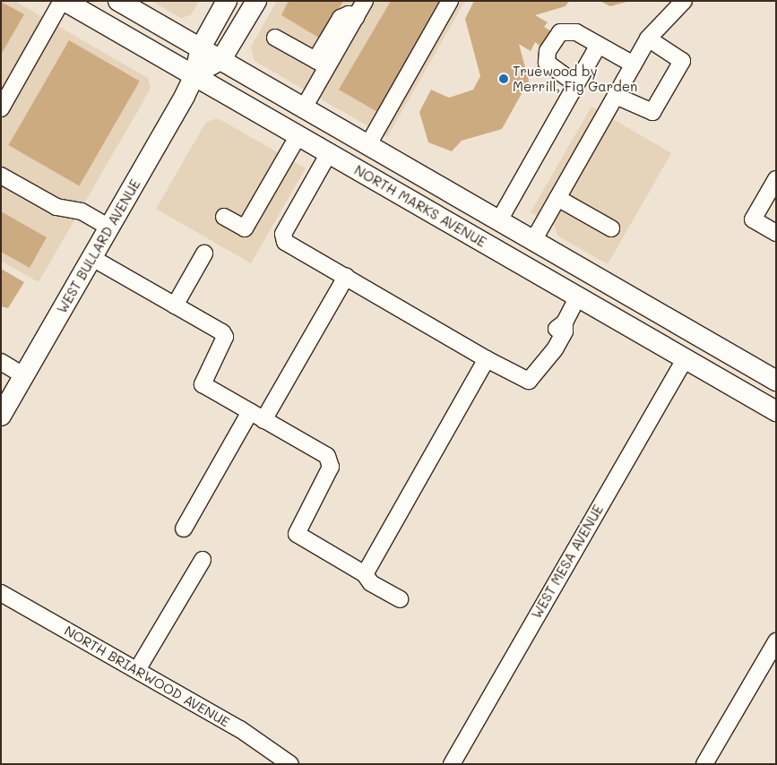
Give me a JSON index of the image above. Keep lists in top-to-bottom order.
{
  "streets": {
    "main road": ["NORTH MARKS AVENUE", "WEST BULLARD AVENUE"],
    "street": ["WEST MESA AVENUE", "NORTH BRIARWOOD AVENUE"]
  },
  "crossings": [
    ["NORTH MARKS AVENUE", "WEST BULLARD AVENUE"],
    ["NORTH MARKS AVENUE", "WEST MESA AVENUE"]
  ],
  "places": ["Truewood by Merrill, Fig Garden"]
}
